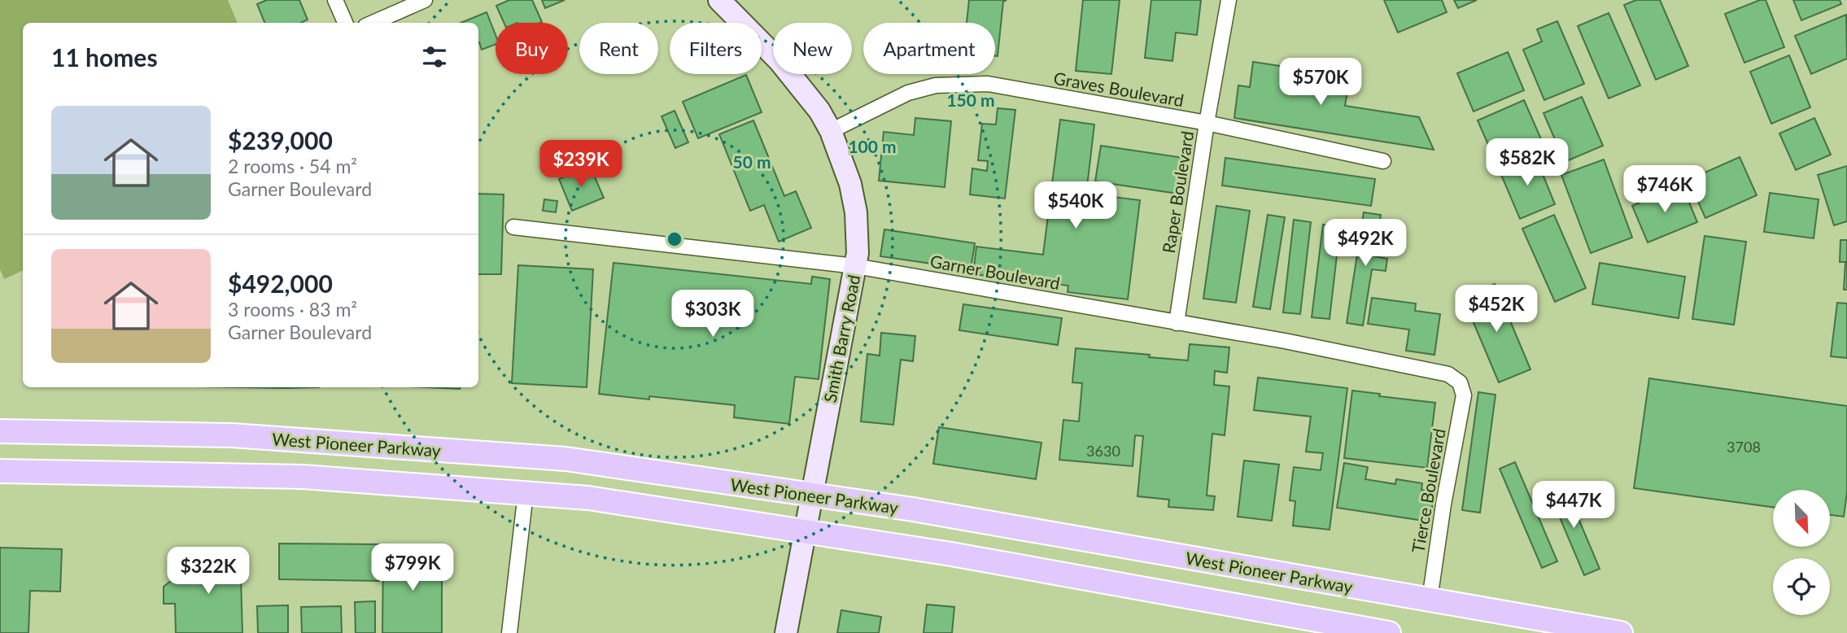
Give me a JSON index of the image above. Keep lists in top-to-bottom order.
{
  "streets": {
    "main road": ["West Pioneer Parkway"],
    "street": [
      "Graves Boulevard",
      "Raper Boulevard",
      "Garner Boulevard",
      "Smith Barry Road",
      "Tierce Boulevard"
    ]
  },
  "crossings": [
    ["Graves Boulevard", "Raper Boulevard"],
    ["Graves Boulevard", "Smith Barry Road"],
    ["Raper Boulevard", "Garner Boulevard"],
    ["Garner Boulevard", "Smith Barry Road"],
    ["Garner Boulevard", "Tierce Boulevard"],
    ["Smith Barry Road", "West Pioneer Parkway"],
    ["West Pioneer Parkway", "Tierce Boulevard"]
  ],
  "house_numbers": ["3708", "3630"],
  "north": "bottom right",
  "page": {
    "chip": [
      "Buy",
      "Rent",
      "Filters",
      "New",
      "Apartment"
    ],
    "heading": "11 homes",
    "price": [
      "$570K",
      "$582K",
      "$239K",
      "$746K",
      "$540K",
      "$492K",
      "$452K",
      "$303K",
      "$447K",
      "$799K",
      "$322K"
    ],
    "list": [
      {
        "name": "$239,000",
        "note": "2 rooms · 54 m² · Garner Boulevard"
      },
      {
        "name": "$492,000",
        "note": "3 rooms · 83 m² · Garner Boulevard"
      }
    ]
  },
  "rings": ["150 m", "100 m", "50 m"]
}
